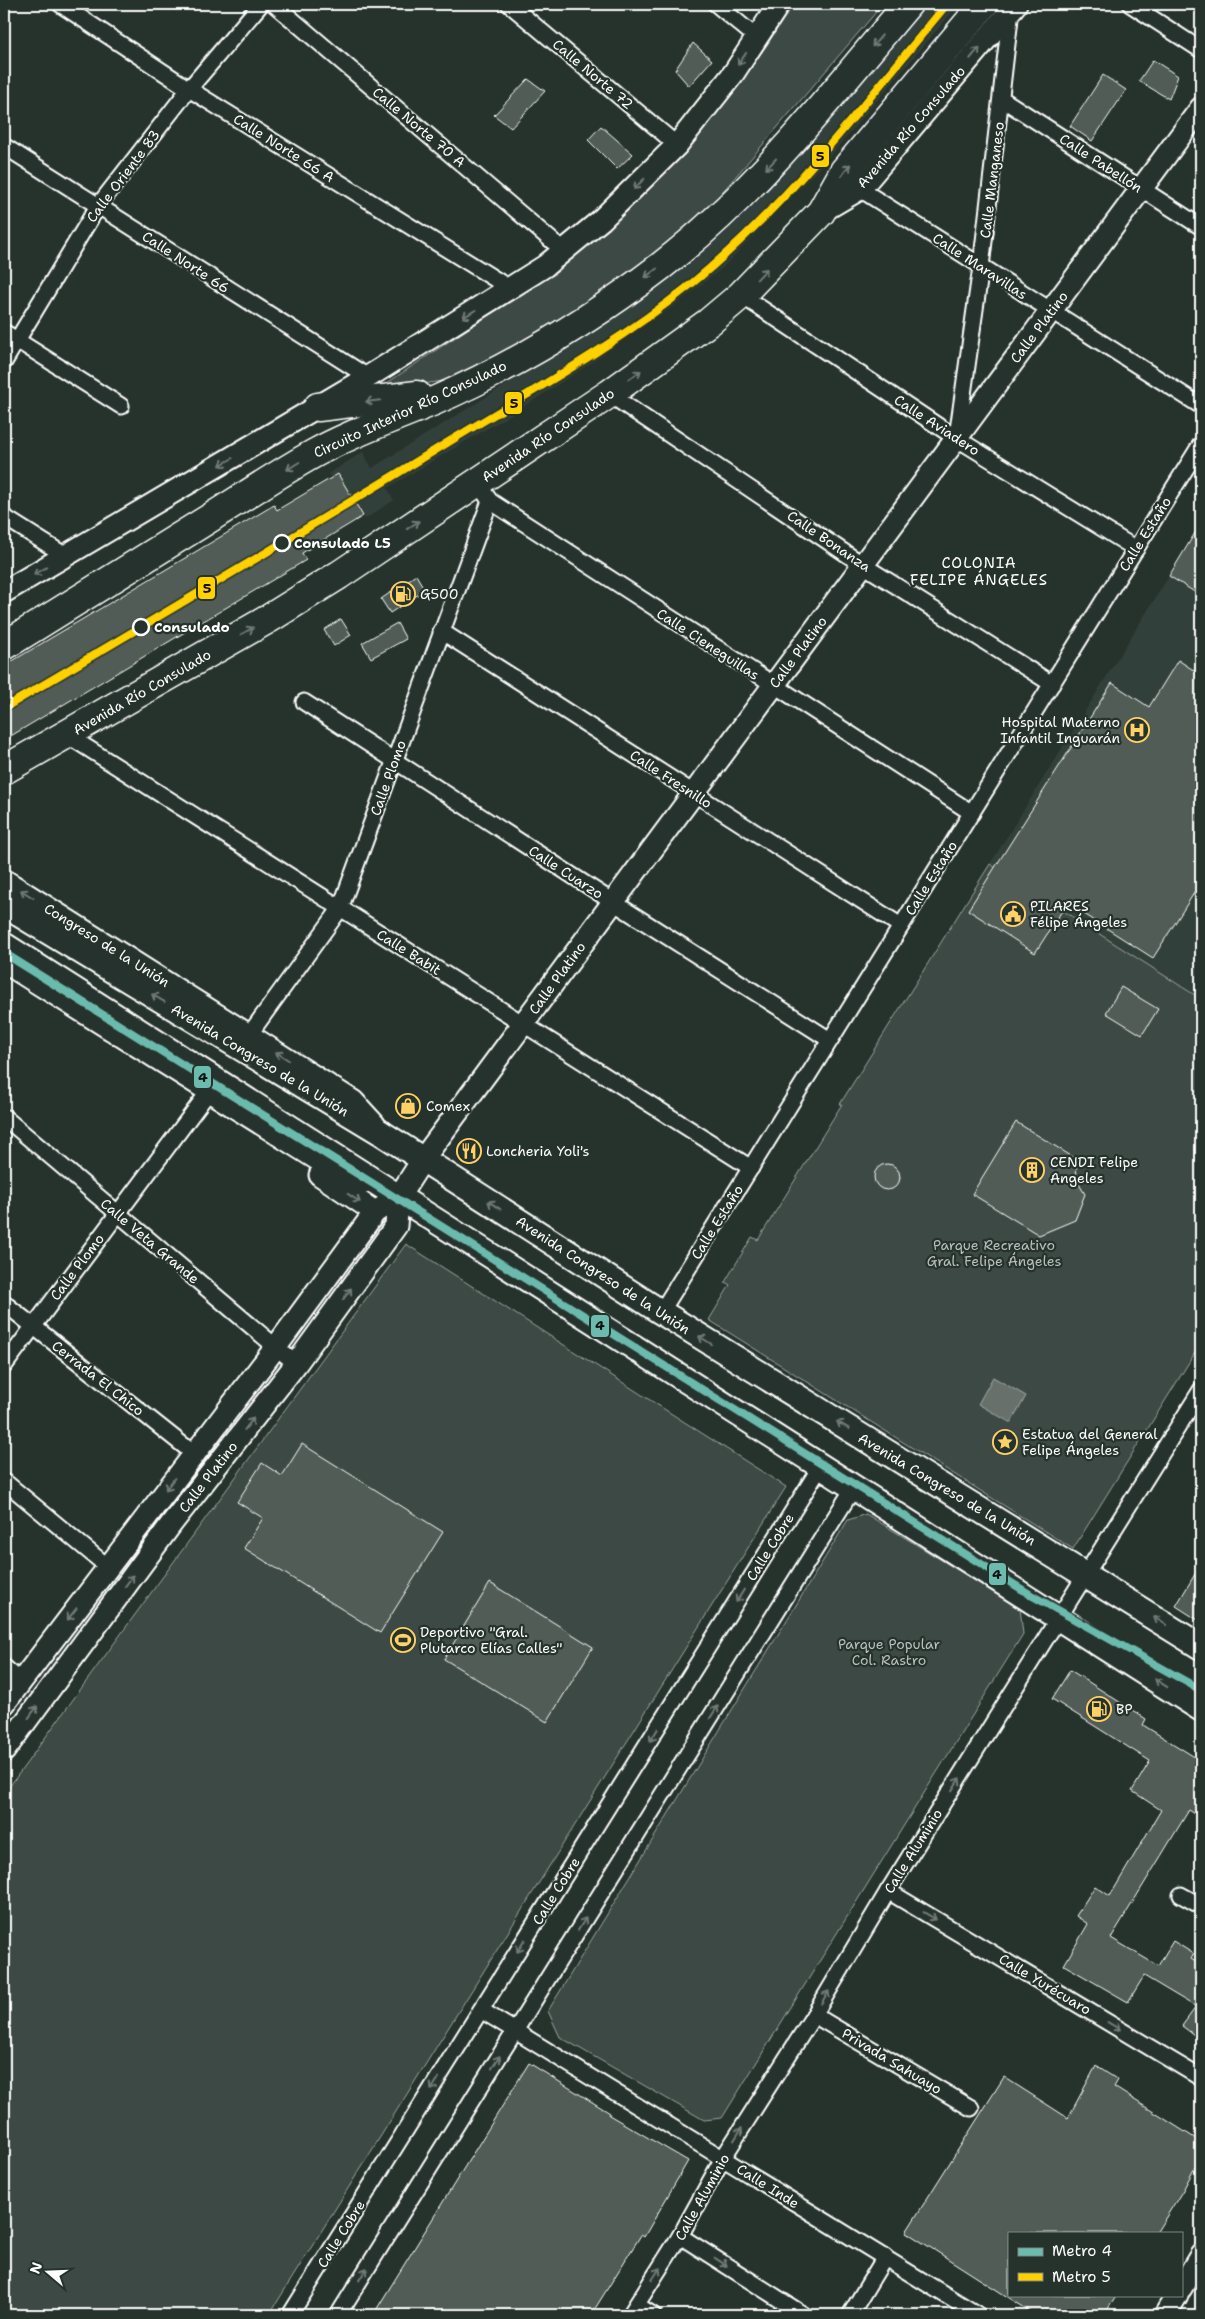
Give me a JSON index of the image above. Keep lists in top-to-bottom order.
{
  "streets": {
    "highway": ["Avenida Río Consulado", "Circuito Interior Río Consulado"],
    "main road": ["Avenida Congreso de la Unión"],
    "street": [
      "Calle Norte 72",
      "Calle Norte 70 A",
      "Calle Norte 66 A",
      "Calle Pabellón",
      "Calle Oriente 83",
      "Calle Manganeso",
      "Calle Norte 66",
      "Calle Maravillas",
      "Calle Platino",
      "Calle Aviadero",
      "Calle Estaño",
      "Calle Bonanza",
      "Calle Cieneguillas",
      "Calle Plomo",
      "Calle Fresnillo",
      "Calle Cuarzo",
      "Congreso de la Unión",
      "Calle Babit",
      "Calle Veta Grande",
      "Cerrada El Chico",
      "Calle Cobre",
      "Calle Aluminio",
      "Calle Yurécuaro",
      "Privada Sahuayo",
      "Calle Inde"
    ]
  },
  "crossings": [
    ["Avenida Río Consulado", "Calle Manganeso"],
    ["Avenida Río Consulado", "Calle Maravillas"],
    ["Avenida Río Consulado", "Calle Aviadero"],
    ["Avenida Río Consulado", "Calle Bonanza"],
    ["Avenida Río Consulado", "Calle Cieneguillas"],
    ["Avenida Río Consulado", "Calle Plomo"],
    ["Avenida Río Consulado", "Calle Babit"],
    ["Calle Norte 66 A", "Calle Oriente 83"],
    ["Calle Pabellón", "Calle Manganeso"],
    ["Calle Pabellón", "Calle Platino"],
    ["Calle Oriente 83", "Calle Norte 66"],
    ["Calle Manganeso", "Calle Maravillas"],
    ["Calle Manganeso", "Calle Platino"],
    ["Calle Manganeso", "Calle Aviadero"],
    ["Calle Maravillas", "Calle Platino"],
    ["Calle Platino", "Calle Aviadero"],
    ["Calle Platino", "Calle Bonanza"],
    ["Calle Platino", "Calle Cieneguillas"],
    ["Calle Platino", "Calle Fresnillo"],
    ["Calle Platino", "Calle Cuarzo"],
    ["Calle Platino", "Calle Babit"],
    ["Calle Platino", "Avenida Congreso de la Unión"],
    ["Calle Platino", "Calle Veta Grande"],
    ["Calle Platino", "Cerrada El Chico"],
    ["Calle Aviadero", "Calle Estaño"],
    ["Calle Estaño", "Calle Bonanza"],
    ["Calle Estaño", "Calle Cieneguillas"],
    ["Calle Estaño", "Calle Fresnillo"],
    ["Calle Estaño", "Calle Cuarzo"],
    ["Calle Estaño", "Calle Babit"],
    ["Calle Estaño", "Avenida Congreso de la Unión"],
    ["Calle Cieneguillas", "Calle Plomo"],
    ["Calle Plomo", "Calle Fresnillo"],
    ["Calle Plomo", "Calle Cuarzo"],
    ["Calle Plomo", "Congreso de la Unión"],
    ["Calle Plomo", "Calle Babit"],
    ["Calle Plomo", "Calle Veta Grande"],
    ["Calle Plomo", "Cerrada El Chico"],
    ["Congreso de la Unión", "Avenida Congreso de la Unión"],
    ["Avenida Congreso de la Unión", "Calle Aluminio"],
    ["Calle Cobre", "Calle Inde"],
    ["Calle Aluminio", "Calle Yurécuaro"],
    ["Calle Aluminio", "Privada Sahuayo"],
    ["Calle Aluminio", "Calle Inde"]
  ],
  "one_way": ["Circuito Interior Río Consulado", "Calle Aluminio", "Calle Yurécuaro"],
  "districts": ["COLONIA FELIPE ÁNGELES"],
  "parks": ["Parque Recreativo Gral. Felipe Ángeles", "Parque Popular Col. Rastro"],
  "places": {
    "other": ["Consulado L5", "Consulado"],
    "fuel station": ["G500", "BP"],
    "hospital": ["Hospital Materno Infantil Inguarán"],
    "public building": ["PILARES Félipe Ángeles"],
    "shop": ["Comex"],
    "restaurant": ["Loncheria Yoli's"],
    "building": ["CENDI Felipe Angeles"],
    "place": ["Estatua del General Felipe Ángeles"],
    "sports": ["Deportivo \"Gral. Plutarco Elías Calles\""]
  },
  "lines": ["metro line 5", "metro line 4"],
  "legend": ["Metro 4", "Metro 5"],
  "north": "left"
}
